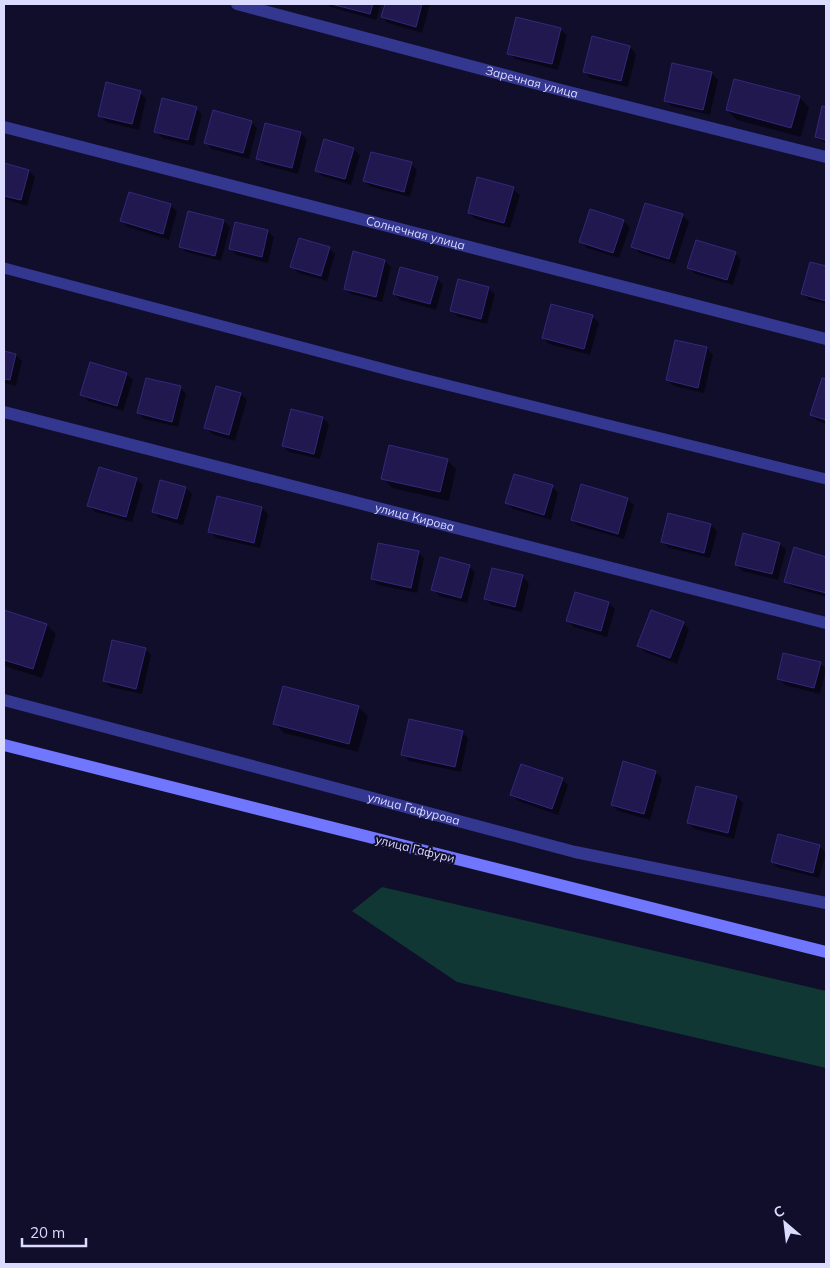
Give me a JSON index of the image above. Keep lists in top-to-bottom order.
{
  "streets": {
    "main road": ["улица Гафури"],
    "street": [
      "Заречная улица",
      "Солнечная улица",
      "улица Кирова",
      "улица Гафурова"
    ]
  },
  "scale_bar": "20 m",
  "north": "top left"
}
